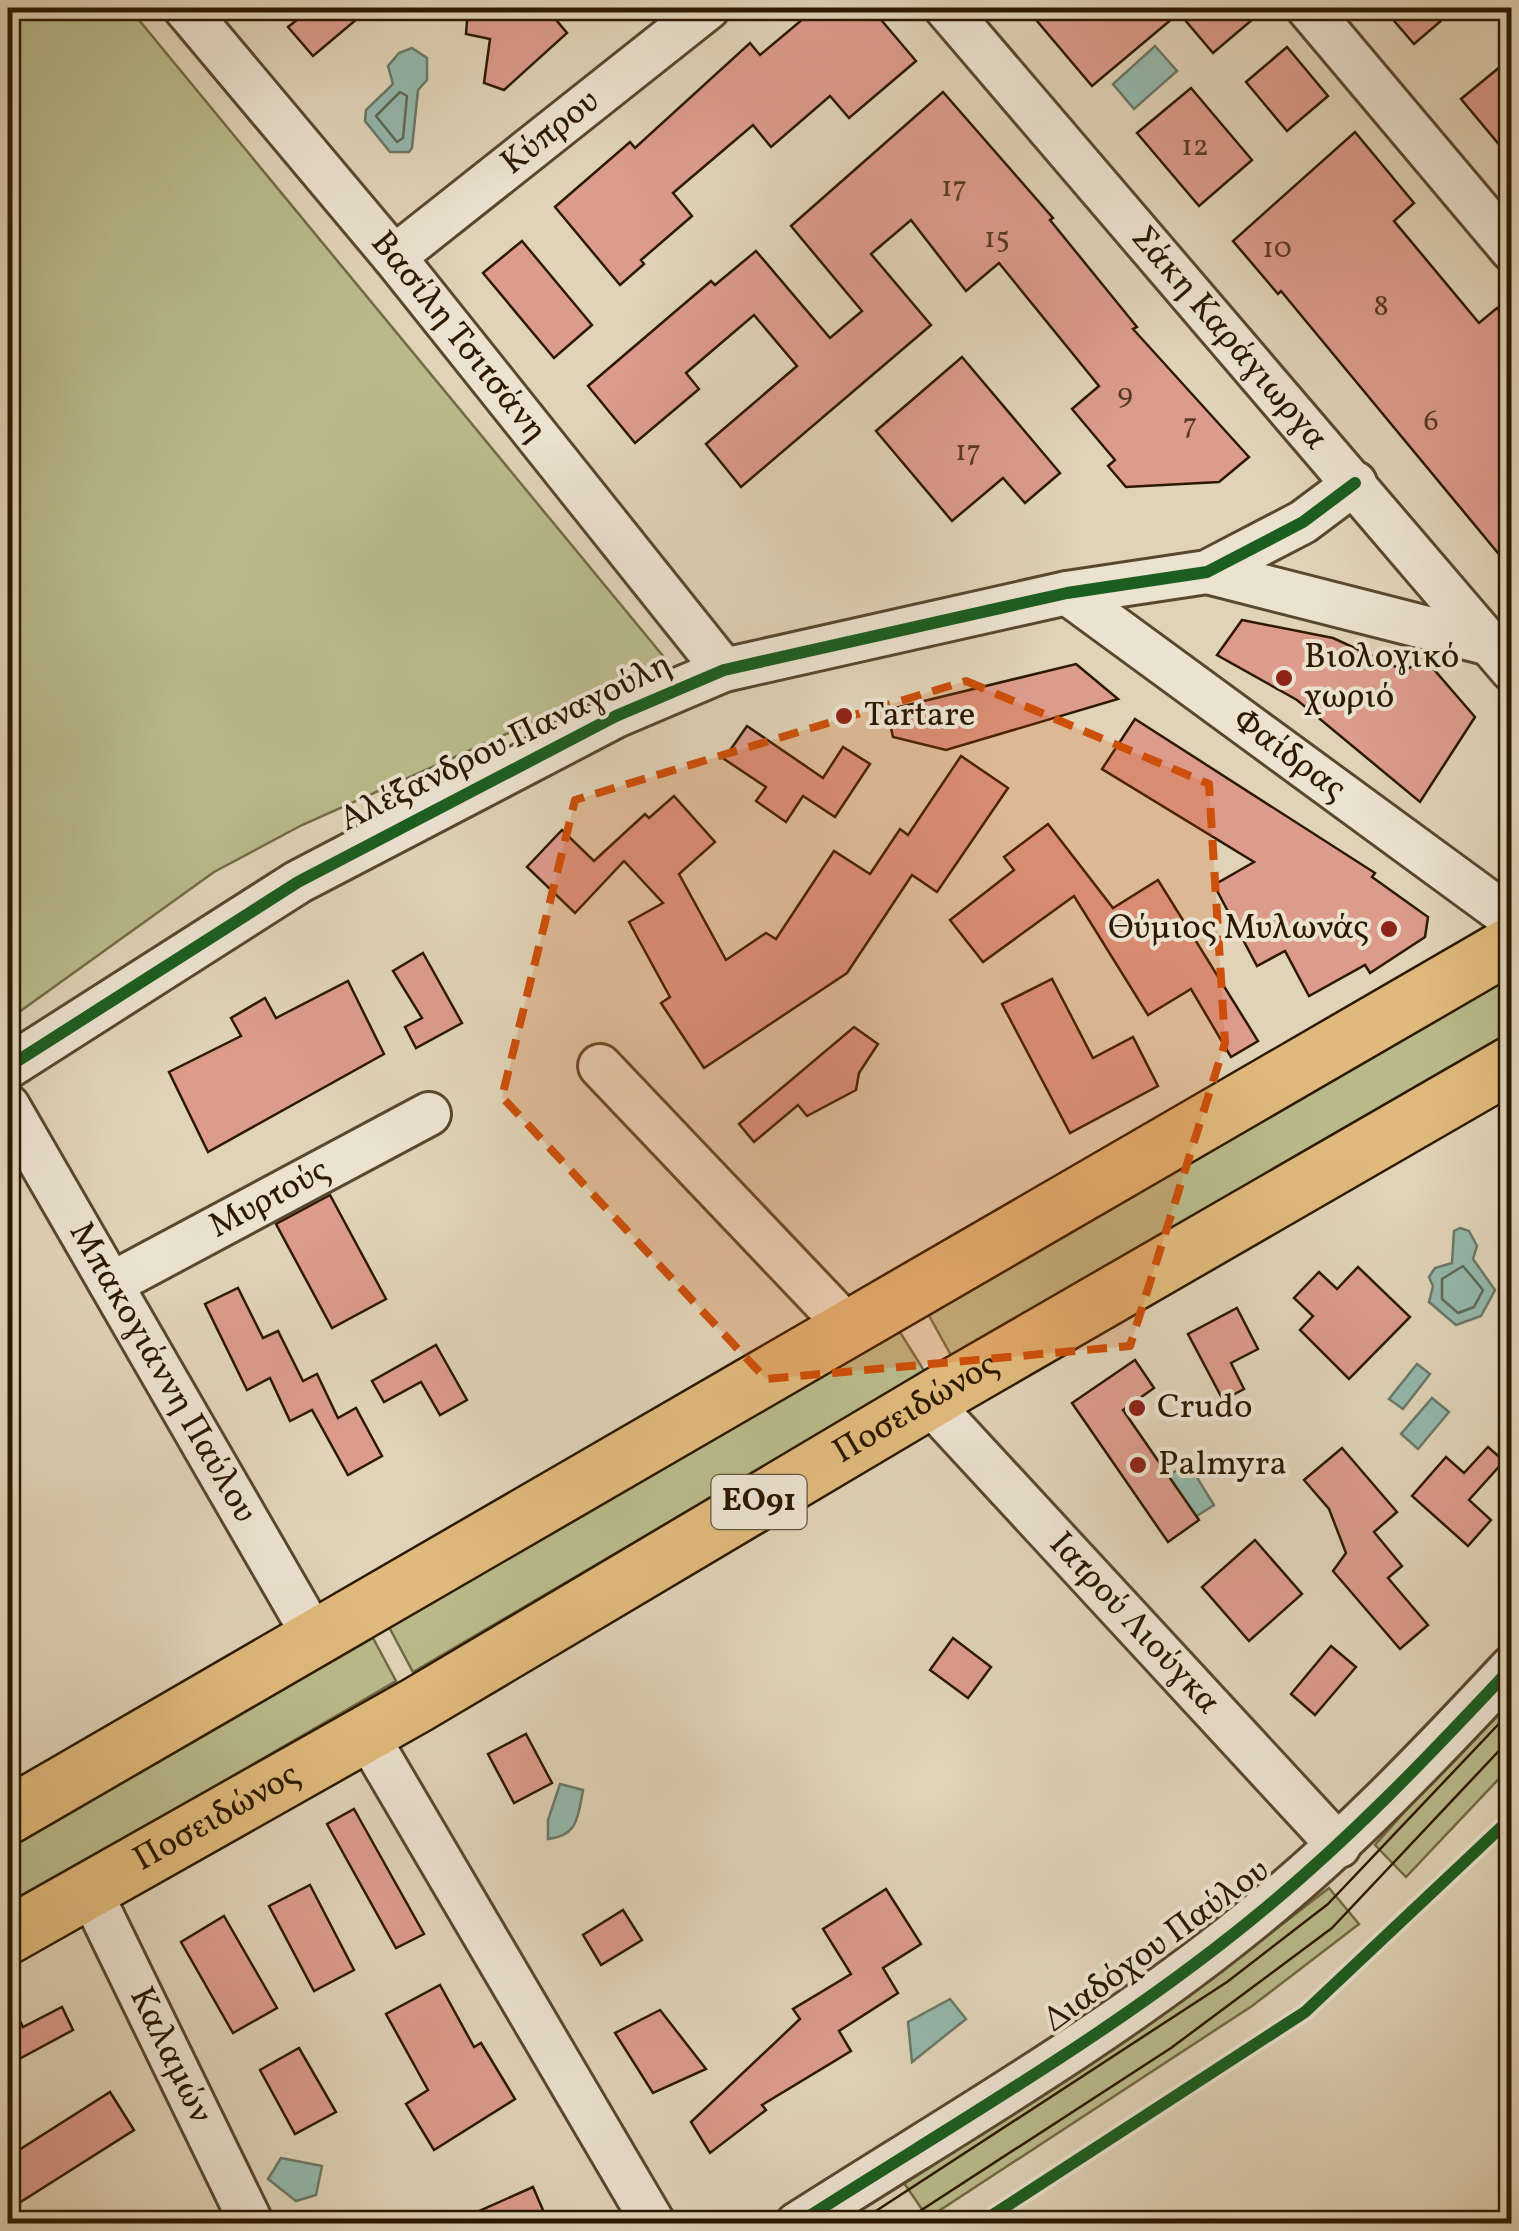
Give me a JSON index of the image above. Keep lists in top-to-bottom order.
{
  "streets": {
    "highway": ["Ποσειδώνος", "ΕΟ91"],
    "street": [
      "Κύπρου",
      "Βασίλη Τσιτσάνη",
      "Σάκη Καράγιωργα",
      "Αλέξανδρου Παναγούλη",
      "Φαίδρας",
      "Μυρτούς",
      "Μπακογιάννη Παύλου",
      "Ιατρού Λιούγκα",
      "Διαδόχου Παύλου",
      "Καλαμών"
    ]
  },
  "crossings": [
    ["Κύπρου", "Βασίλη Τσιτσάνη"],
    ["Βασίλη Τσιτσάνη", "Αλέξανδρου Παναγούλη"],
    ["Σάκη Καράγιωργα", "Αλέξανδρου Παναγούλη"],
    ["Αλέξανδρου Παναγούλη", "Φαίδρας"],
    ["Μυρτούς", "Μπακογιάννη Παύλου"],
    ["Ποσειδώνος", "Ιατρού Λιούγκα"],
    ["Ποσειδώνος", "Καλαμών"],
    ["Ιατρού Λιούγκα", "Διαδόχου Παύλου"]
  ],
  "places": [
    "Βιολογικό χωριό",
    "Tartare",
    "Θύμιος Μυλωνάς",
    "Crudo",
    "Palmyra"
  ],
  "house_numbers": [
    "12",
    "17",
    "15",
    "10",
    "8",
    "9",
    "6",
    "7",
    "17"
  ]
}
